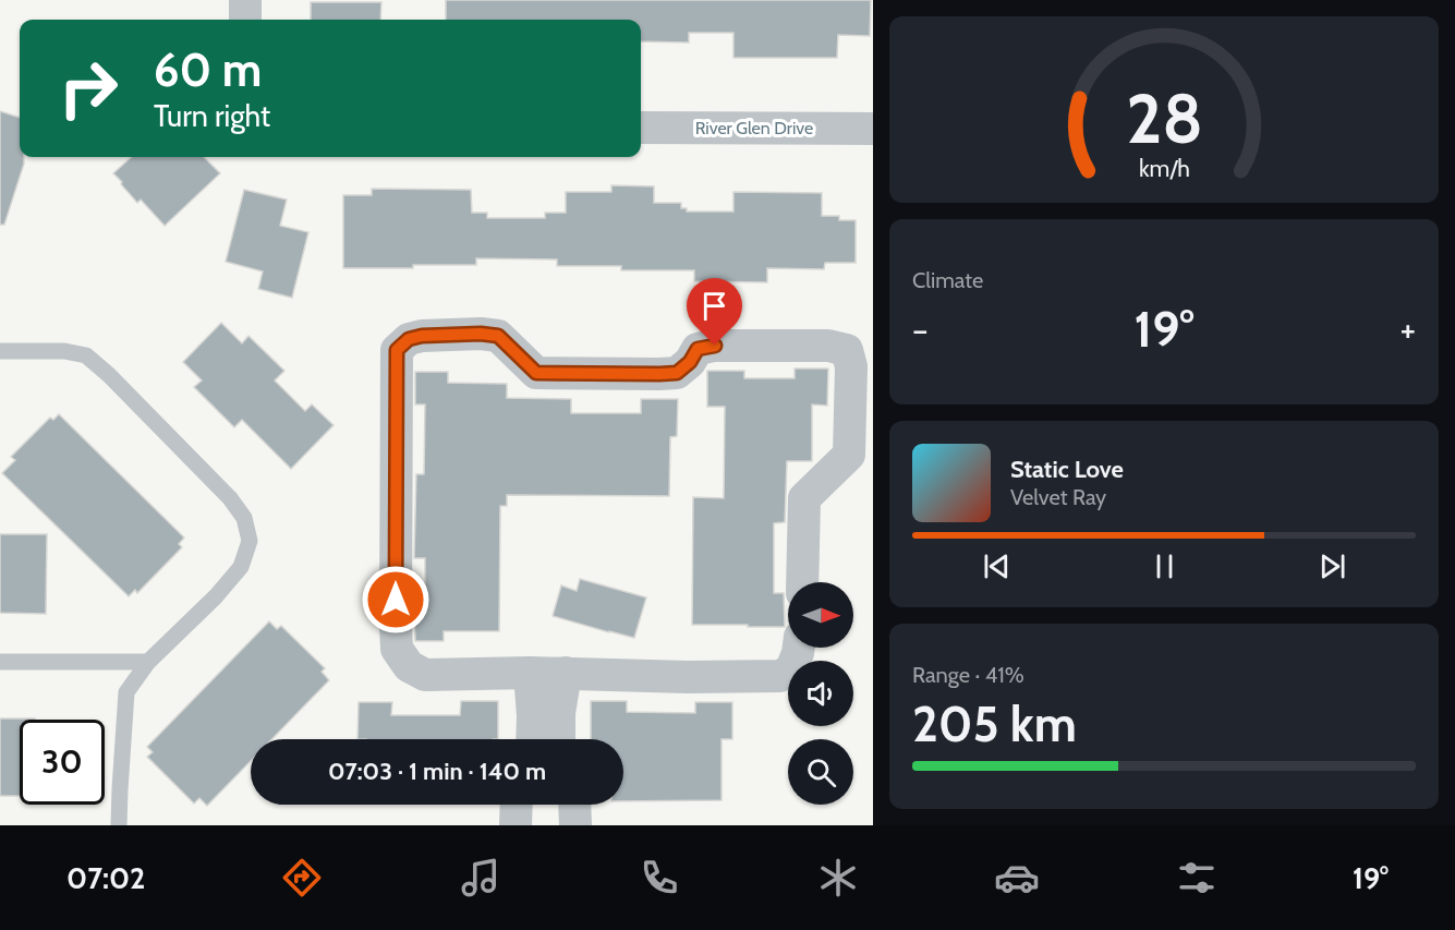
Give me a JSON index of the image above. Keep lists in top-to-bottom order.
{
  "streets": {
    "street": ["River Glen Drive"]
  },
  "north": "right",
  "page": {
    "turn": ["60 m", "Turn right"],
    "tile": [
      "Climate",
      ["Range · 41%", "205 km"]
    ],
    "heat": ["−", "19°", "+"],
    "song": ["Static Love", "Velvet Ray"],
    "limit": "30",
    "trip": "07:03 · 1 min · 140 m",
    "tabs": ["07:02", "19°"],
    "gauge": ["28", "km/h"]
  }
}
